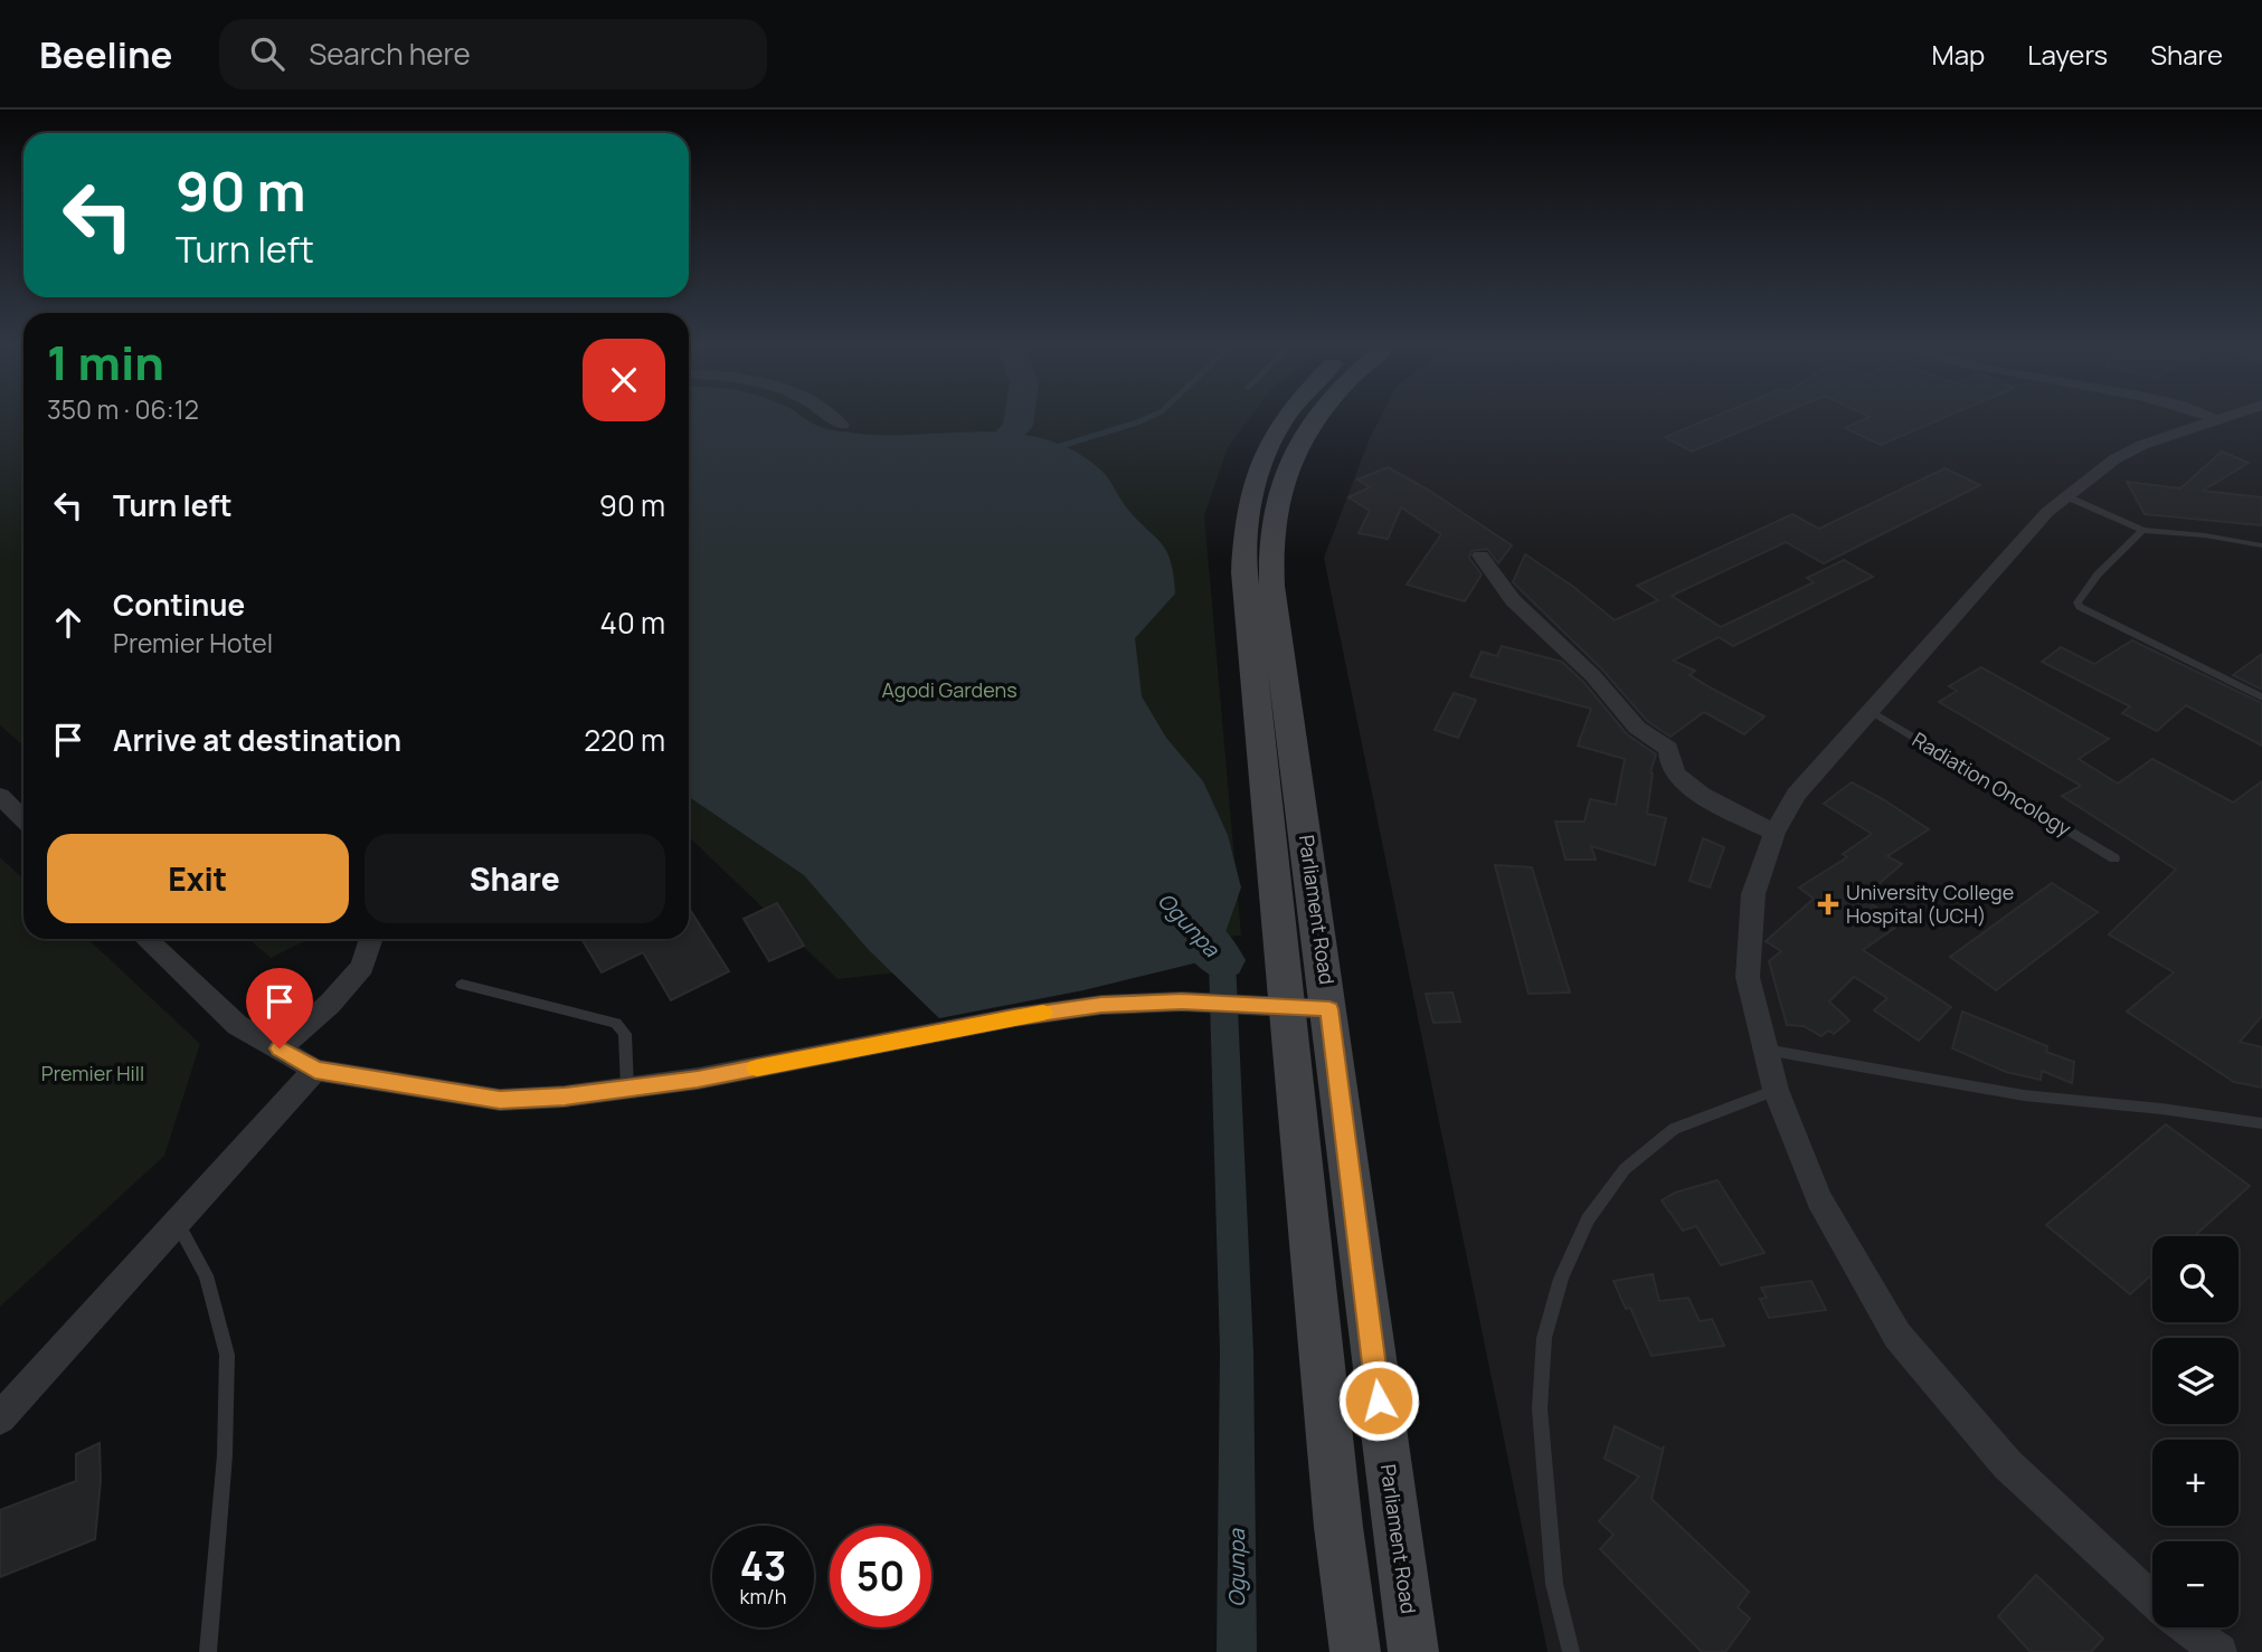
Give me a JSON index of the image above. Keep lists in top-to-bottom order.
{
  "streets": {
    "main road": ["Parliament Road"],
    "lane": ["Radiation Oncology"]
  },
  "water": ["Ogunpa"],
  "parks": ["Agodi Gardens", "Premier Hill"],
  "places": {
    "health": ["University College Hospital (UCH)"]
  },
  "page": {
    "header": "Beeline",
    "search": "Search here",
    "nav": ["Map", "Layers", "Share"],
    "turn": ["90 m", "Turn left"],
    "heading": ["1 min", "350 m · 06:12"],
    "list": [
      {
        "name": "Turn left",
        "value": "90 m"
      },
      {
        "name": "Continue",
        "note": "Premier Hotel",
        "value": "40 m"
      },
      {
        "name": "Arrive at destination",
        "value": "220 m"
      }
    ],
    "buttons": ["Exit", "Share"],
    "map_buttons": ["+", "−"],
    "speed": "43 km/h",
    "limit": "50"
  }
}
